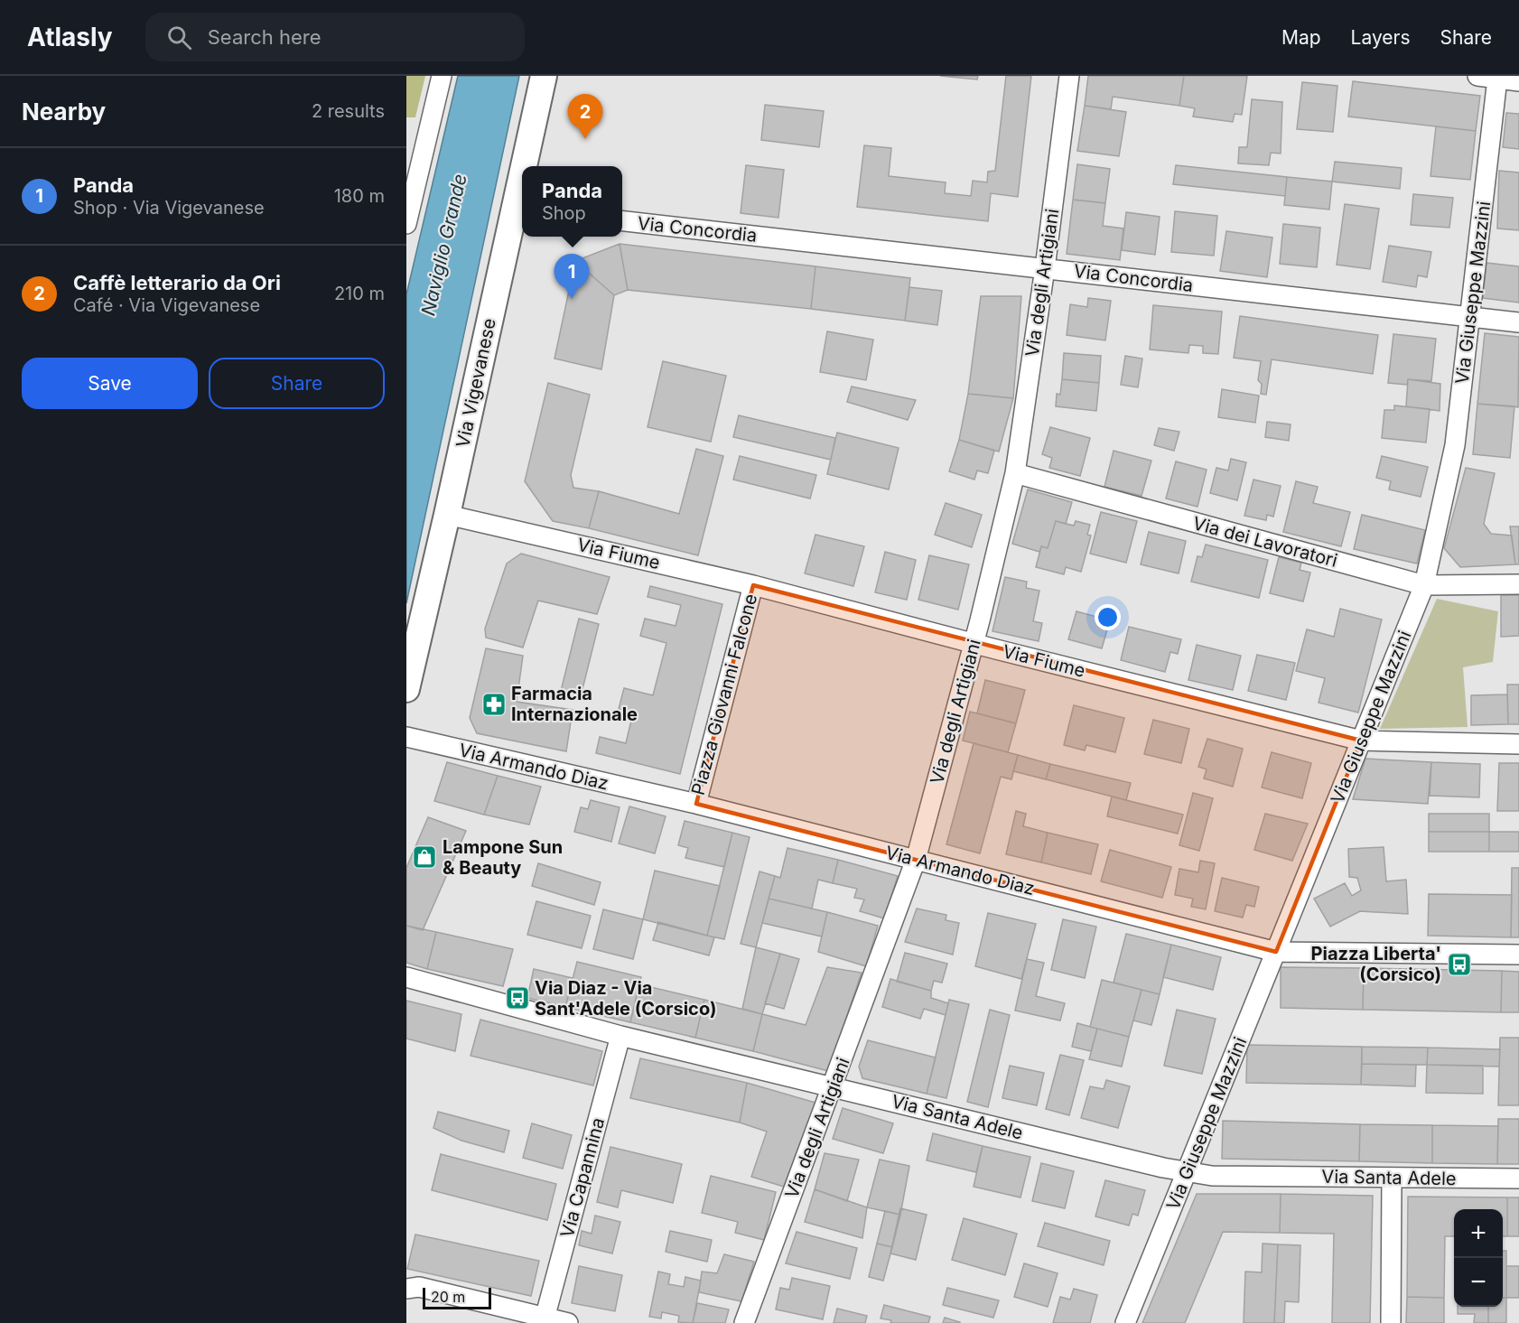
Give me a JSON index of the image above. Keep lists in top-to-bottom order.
{
  "streets": {
    "main road": ["Via Vigevanese"],
    "street": [
      "Via Concordia",
      "Via degli Artigiani",
      "Via Giuseppe Mazzini",
      "Via dei Lavoratori",
      "Via Fiume",
      "Piazza Giovanni Falcone",
      "Via Armando Diaz",
      "Via Santa Adele",
      "Via Capannina"
    ]
  },
  "crossings": [
    ["Via Concordia", "Via degli Artigiani"],
    ["Via Concordia", "Via Giuseppe Mazzini"],
    ["Via degli Artigiani", "Via dei Lavoratori"],
    ["Via degli Artigiani", "Via Fiume"],
    ["Via degli Artigiani", "Via Armando Diaz"],
    ["Via degli Artigiani", "Via Santa Adele"],
    ["Via Giuseppe Mazzini", "Via dei Lavoratori"],
    ["Via Giuseppe Mazzini", "Via Fiume"],
    ["Via Giuseppe Mazzini", "Via Armando Diaz"],
    ["Via Giuseppe Mazzini", "Via Santa Adele"],
    ["Via Vigevanese", "Via Fiume"],
    ["Via Fiume", "Piazza Giovanni Falcone"],
    ["Piazza Giovanni Falcone", "Via Armando Diaz"],
    ["Via Santa Adele", "Via Capannina"]
  ],
  "water": ["Naviglio Grande"],
  "places": {
    "pharmacy": ["Farmacia Internazionale"],
    "shop": ["Lampone Sun & Beauty"],
    "bus stop": ["Piazza Liberta' (Corsico)", "Via Diaz - Via Sant'Adele (Corsico)"]
  },
  "scale_bar": "20 m",
  "page": {
    "header": "Atlasly",
    "search": "Search here",
    "nav": ["Map", "Layers", "Share"],
    "heading": ["Nearby", "2 results"],
    "pins": ["2", "1"],
    "list": [
      {
        "mark": "1",
        "name": "Panda",
        "note": "Shop · Via Vigevanese",
        "value": "180 m"
      },
      {
        "mark": "2",
        "name": "Caffè letterario da Ori",
        "note": "Café · Via Vigevanese",
        "value": "210 m"
      }
    ],
    "popup": ["Panda", "Shop"],
    "buttons": ["Save", "Share"],
    "map_buttons": ["+", "−"],
    "scale": "20 m"
  }
}
